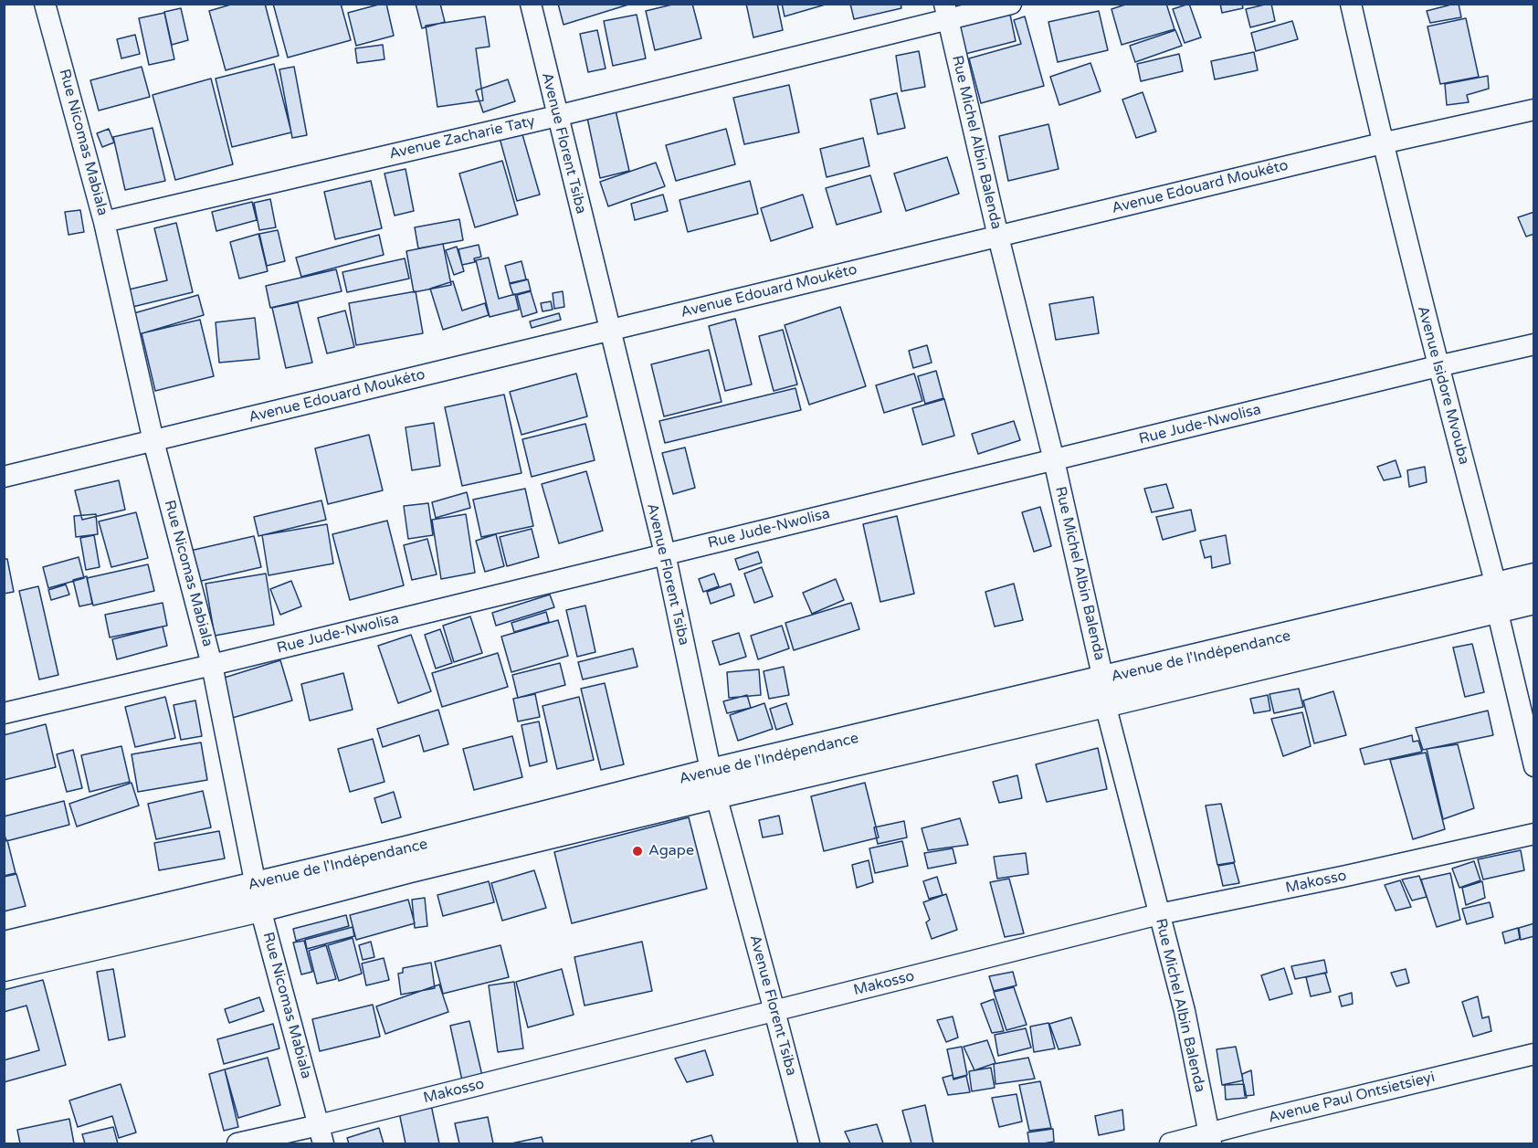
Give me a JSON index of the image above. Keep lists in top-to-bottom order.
{
  "streets": {
    "street": [
      "Avenue Zacharie Taty",
      "Rue Nicomas Mabiala",
      "Rue Michel Albin Balenda",
      "Avenue Florent Tsiba",
      "Avenue Edouard Moukéto",
      "Avenue Isidore Mvouba",
      "Rue Jude-Nwolisa",
      "Avenue de l'Indépendance",
      "Makosso",
      "Avenue Paul Ontsietsieyi"
    ]
  },
  "crossings": [
    ["Avenue Zacharie Taty", "Rue Nicomas Mabiala"],
    ["Avenue Zacharie Taty", "Rue Michel Albin Balenda"],
    ["Avenue Zacharie Taty", "Avenue Florent Tsiba"],
    ["Rue Nicomas Mabiala", "Avenue Edouard Moukéto"],
    ["Rue Nicomas Mabiala", "Rue Jude-Nwolisa"],
    ["Rue Nicomas Mabiala", "Avenue de l'Indépendance"],
    ["Rue Nicomas Mabiala", "Makosso"],
    ["Rue Michel Albin Balenda", "Avenue Edouard Moukéto"],
    ["Rue Michel Albin Balenda", "Rue Jude-Nwolisa"],
    ["Rue Michel Albin Balenda", "Avenue de l'Indépendance"],
    ["Rue Michel Albin Balenda", "Makosso"],
    ["Rue Michel Albin Balenda", "Avenue Paul Ontsietsieyi"],
    ["Avenue Florent Tsiba", "Avenue Edouard Moukéto"],
    ["Avenue Florent Tsiba", "Rue Jude-Nwolisa"],
    ["Avenue Florent Tsiba", "Avenue de l'Indépendance"],
    ["Avenue Florent Tsiba", "Makosso"],
    ["Avenue Edouard Moukéto", "Avenue Isidore Mvouba"],
    ["Avenue Isidore Mvouba", "Rue Jude-Nwolisa"],
    ["Avenue Isidore Mvouba", "Avenue de l'Indépendance"]
  ],
  "places": ["Agape"]
}
